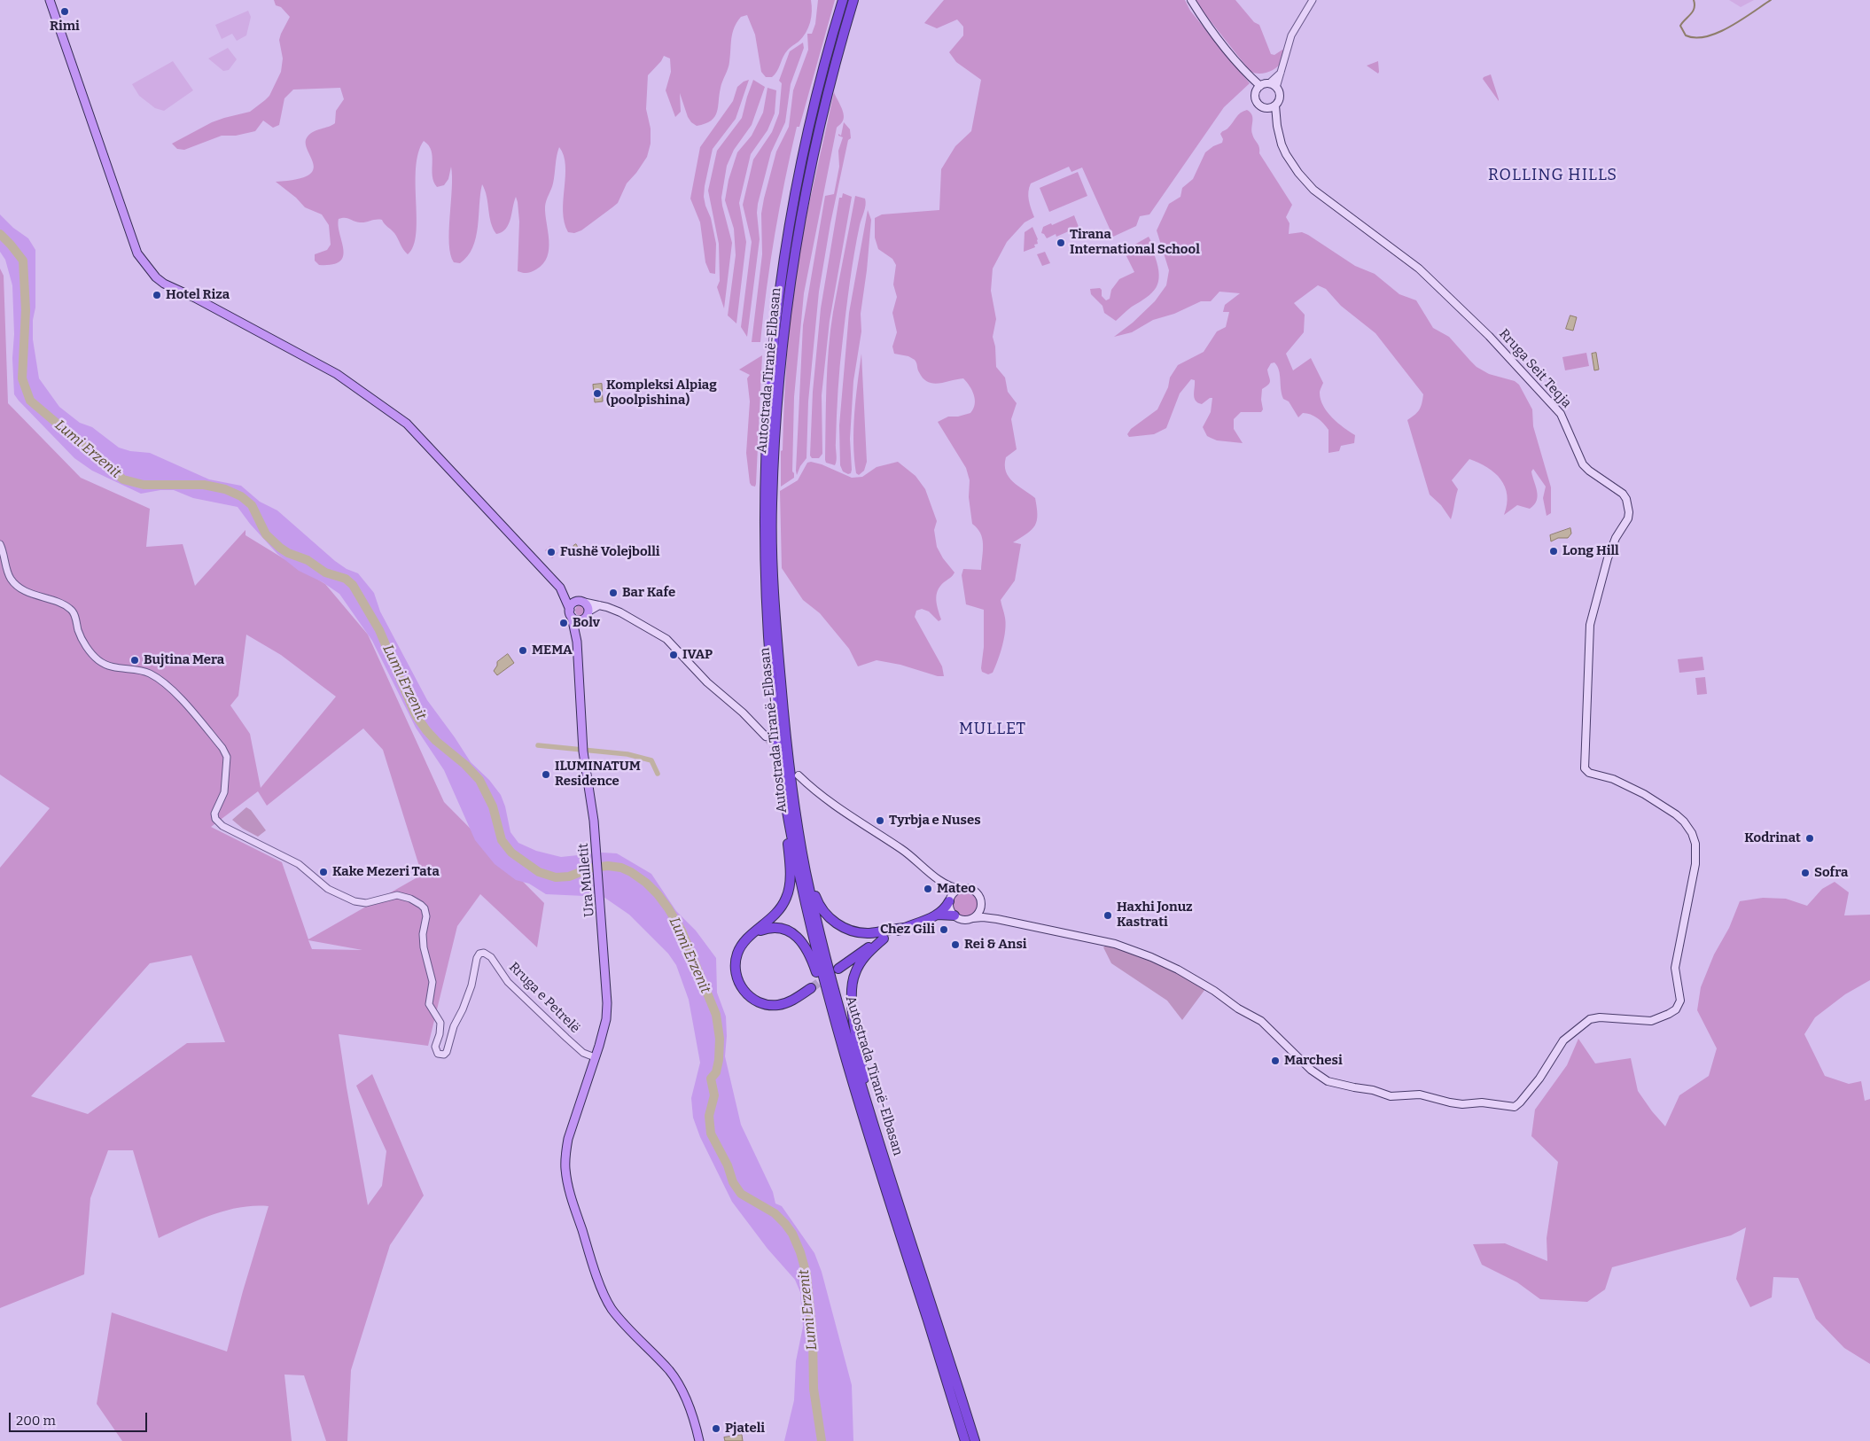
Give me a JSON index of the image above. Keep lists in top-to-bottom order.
{
  "streets": {
    "highway": ["Autostrada Tiranë-Elbasan"],
    "main road": ["Rruga Seit Teqja", "Ura Mulletit"],
    "street": ["Rruga e Petrelë"]
  },
  "crossings": [
    ["Ura Mulletit", "Rruga e Petrelë"]
  ],
  "districts": ["ROLLING HILLS", "MULLET"],
  "water": ["Lumi Erzenit"],
  "places": [
    "Rimi",
    "Tirana International School",
    "Hotel Riza",
    "Kompleksi Alpiag (poolpishina)",
    "Long Hill",
    "Fushë Volejbolli",
    "Bar Kafe",
    "Bolv",
    "MEMA",
    "IVAP",
    "Bujtina Mera",
    "ILUMINATUM Residence",
    "Tyrbja e Nuses",
    "Kodrinat",
    "Kake Mezeri Tata",
    "Sofra",
    "Mateo",
    "Haxhi Jonuz Kastrati",
    "Chez Gili",
    "Rei & Ansi",
    "Marchesi",
    "Pjateli"
  ],
  "scale_bar": "200 m"
}
